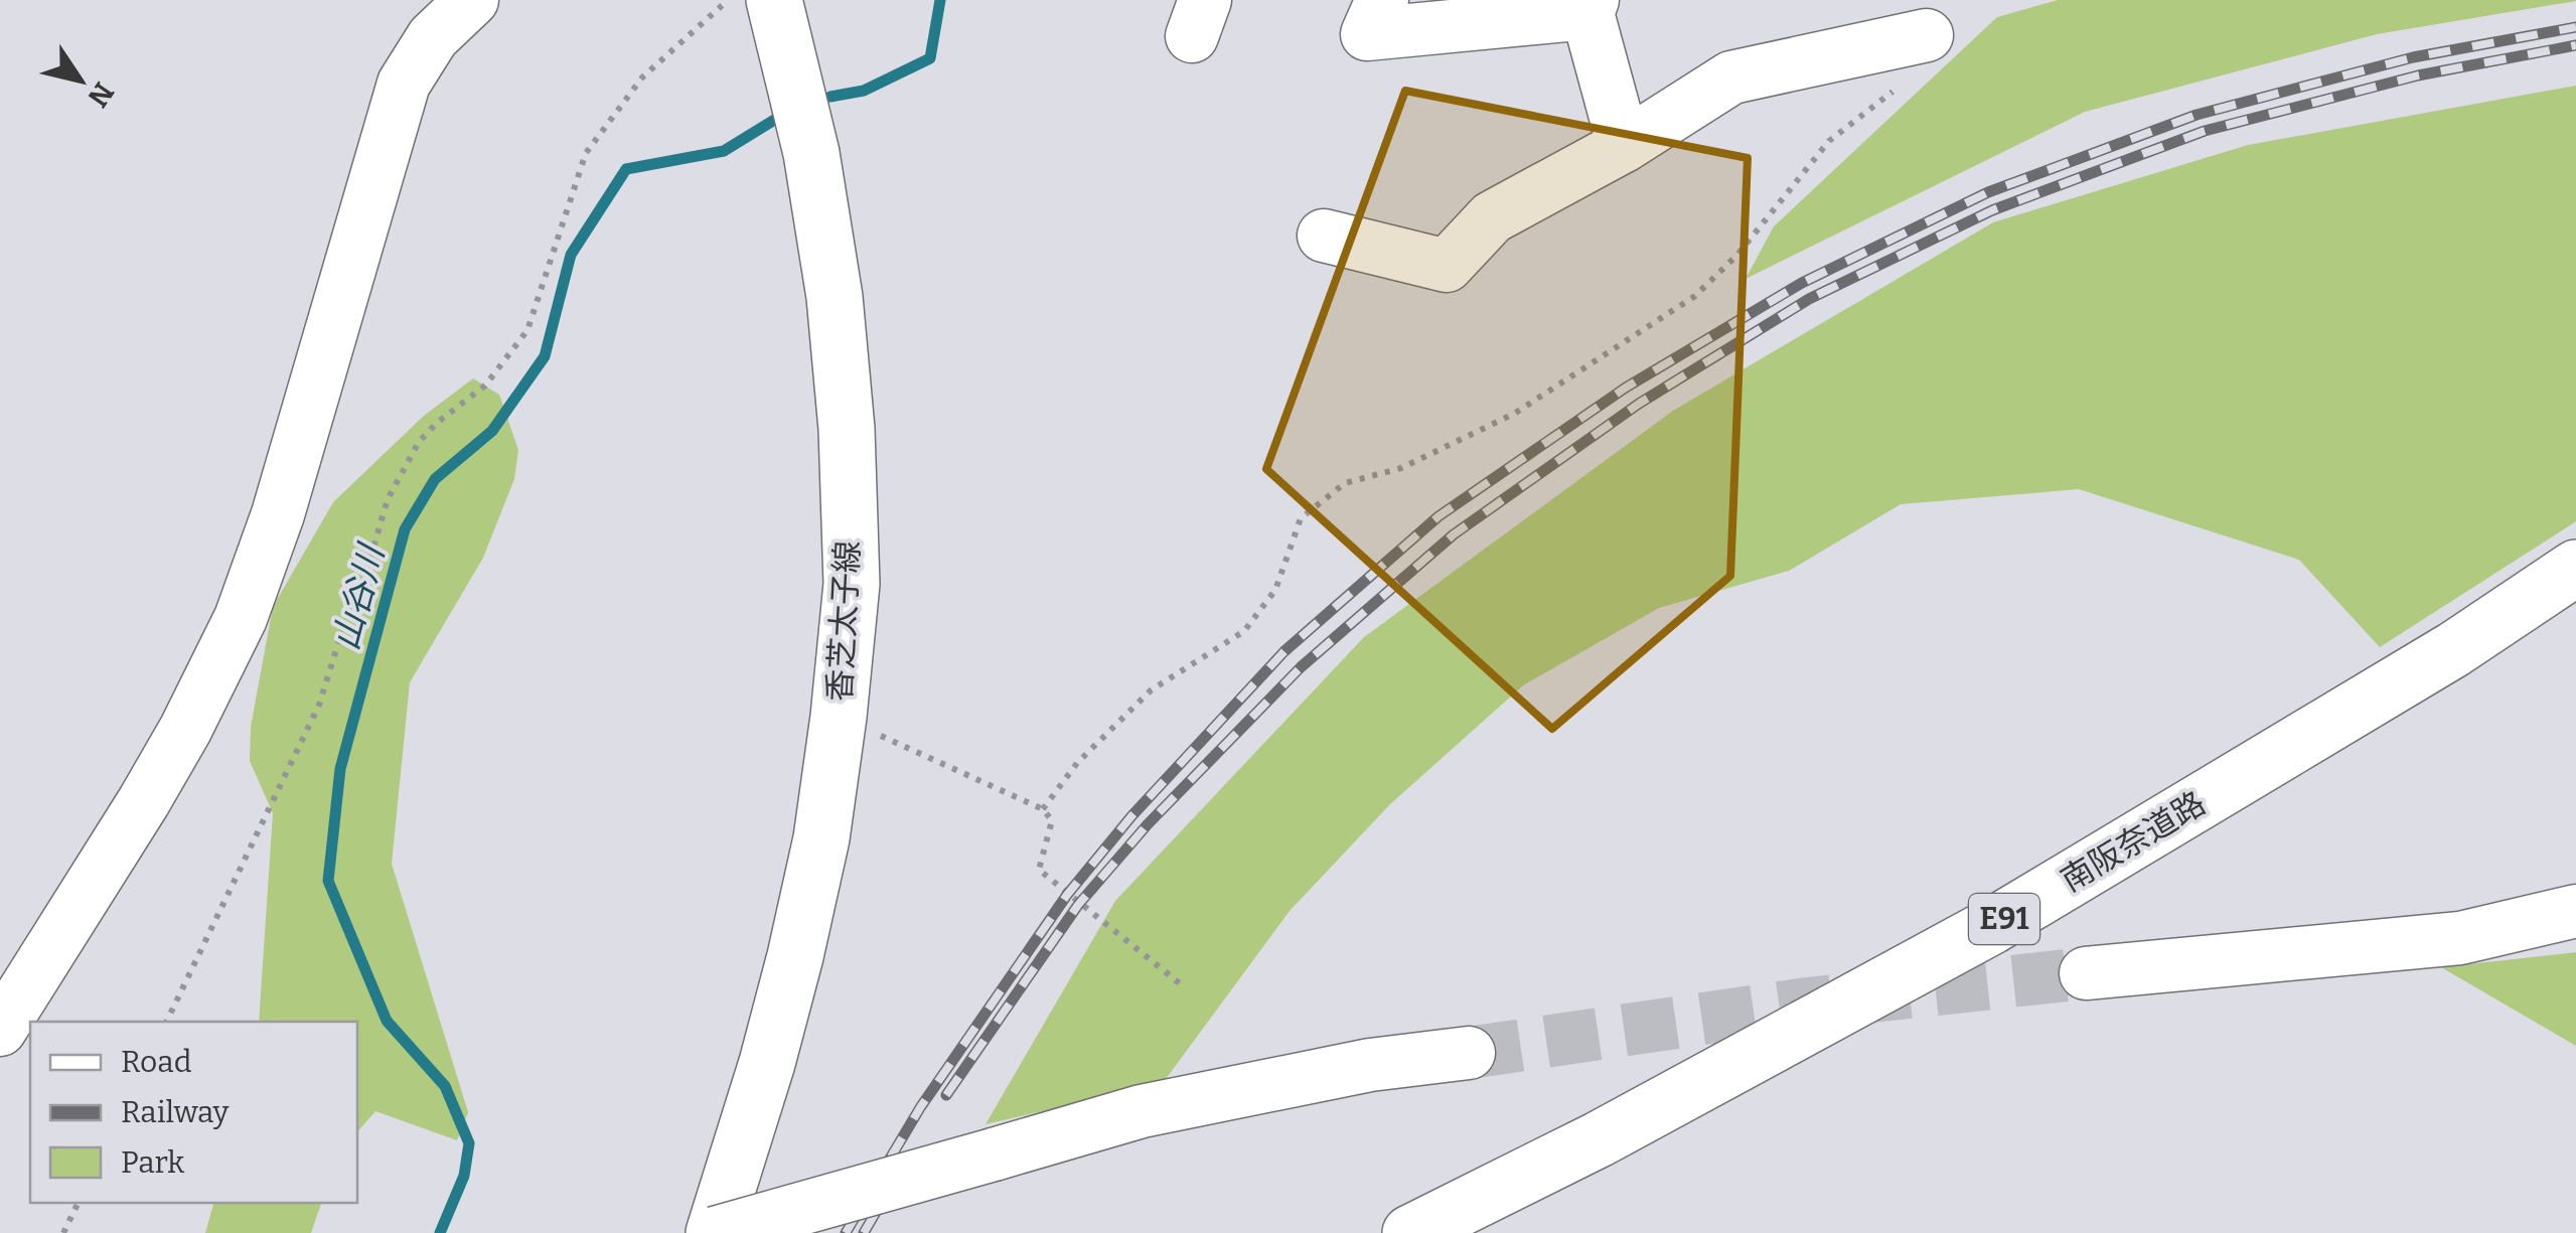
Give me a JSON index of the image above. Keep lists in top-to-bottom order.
{
  "streets": {
    "main road": ["香芝太子線", "南阪奈道路", "E91"]
  },
  "water": ["山谷川"],
  "legend": ["Road", "Railway", "Park"],
  "north": "bottom right"
}
